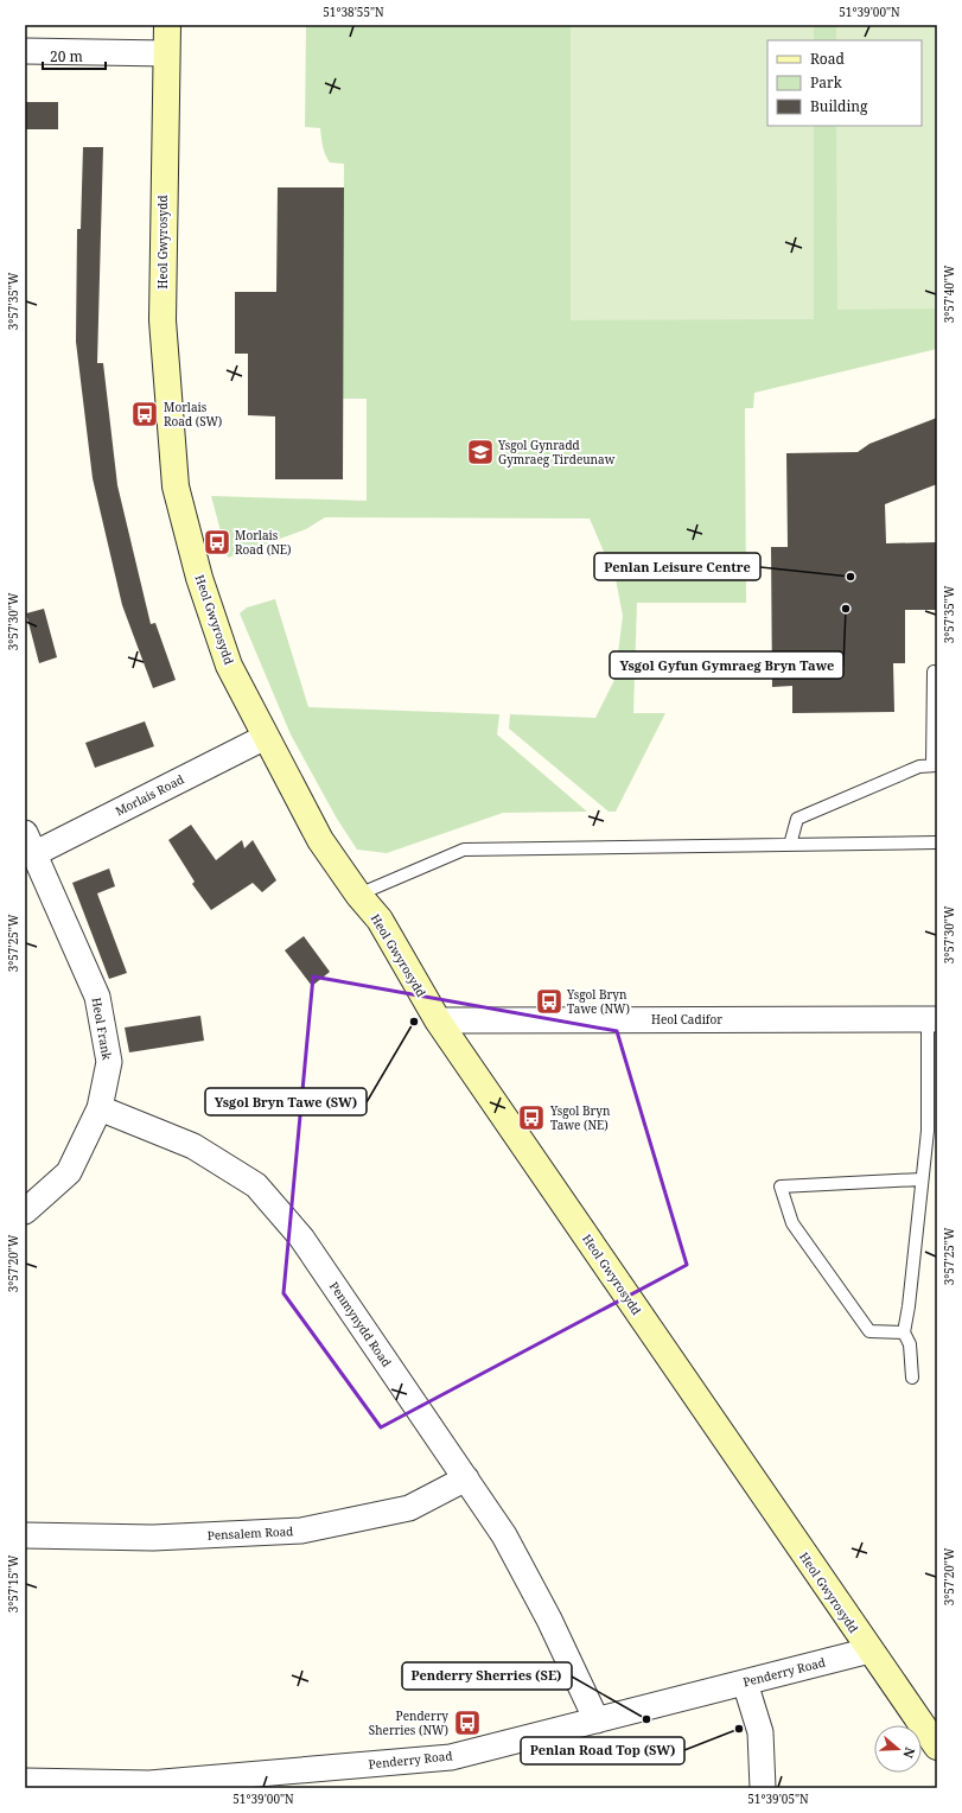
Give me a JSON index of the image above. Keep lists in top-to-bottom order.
{
  "streets": {
    "street": [
      "Heol Gwyrosydd",
      "Morlais Road",
      "Heol Cadifor",
      "Heol Frank",
      "Penmynydd Road",
      "Pensalem Road",
      "Penderry Road"
    ]
  },
  "crossings": [
    ["Heol Gwyrosydd", "Morlais Road"],
    ["Heol Gwyrosydd", "Heol Cadifor"],
    ["Heol Gwyrosydd", "Penderry Road"],
    ["Morlais Road", "Heol Frank"],
    ["Heol Frank", "Penmynydd Road"],
    ["Penmynydd Road", "Pensalem Road"],
    ["Penmynydd Road", "Penderry Road"]
  ],
  "places": {
    "bus stop": [
      "Morlais Road (SW)",
      "Morlais Road (NE)",
      "Ysgol Bryn Tawe (NW)",
      "Ysgol Bryn Tawe (NE)",
      "Penderry Sherries (NW)"
    ],
    "school or university": ["Ysgol Gynradd Gymraeg Tirdeunaw"],
    "other": [
      "Penlan Leisure Centre",
      "Ysgol Gyfun Gymraeg Bryn Tawe",
      "Ysgol Bryn Tawe (SW)",
      "Penderry Sherries (SE)",
      "Penlan Road Top (SW)"
    ]
  },
  "legend": ["Road", "Park", "Building"],
  "scale_bar": "20 m",
  "north": "right",
  "coordinates": [
    "51°38'55\"N",
    "51°39'00\"N",
    "3°57'40\"W",
    "3°57'35\"W",
    "3°57'30\"W",
    "3°57'25\"W",
    "3°57'20\"W",
    "3°57'15\"W",
    "51°39'05\"N"
  ]
}
